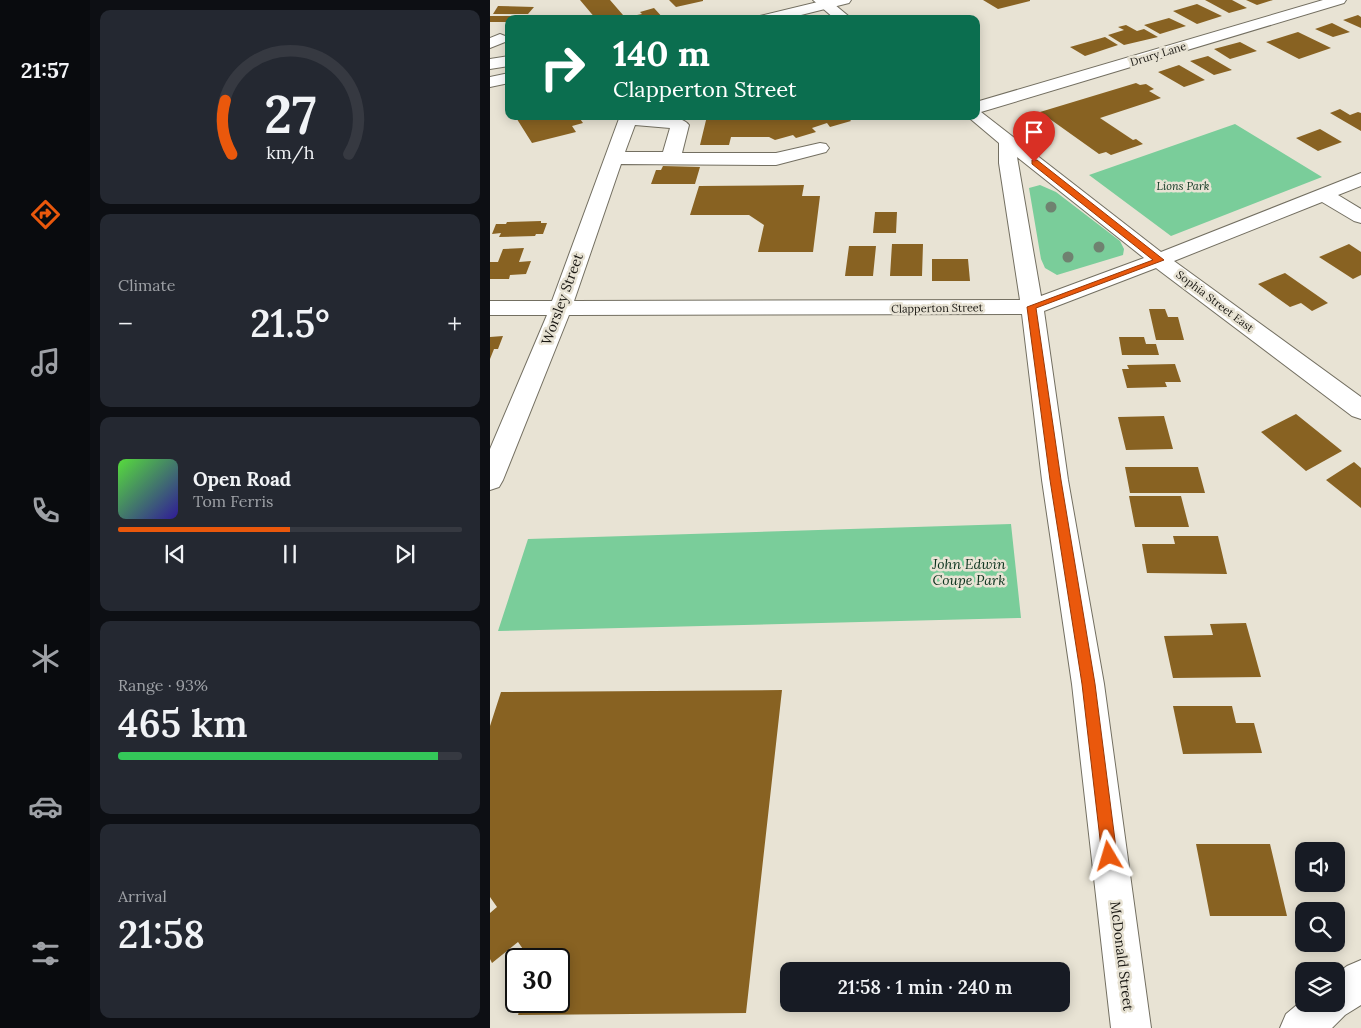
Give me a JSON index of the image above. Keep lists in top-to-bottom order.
{
  "streets": {
    "street": [
      "Drury Lane",
      "Worsley Street",
      "Sophia Street East",
      "Clapperton Street",
      "McDonald Street"
    ]
  },
  "crossings": [
    ["Worsley Street", "Clapperton Street"],
    ["Sophia Street East", "Clapperton Street"],
    ["Sophia Street East", "McDonald Street"],
    ["Clapperton Street", "McDonald Street"]
  ],
  "parks": ["Lions Park", "John Edwin Coupe Park"],
  "page": {
    "tabs": "21:57",
    "turn": ["140 m", "Clapperton Street"],
    "tile": [
      "Climate",
      ["Range · 93%", "465 km"],
      ["Arrival", "21:58"]
    ],
    "heat": ["−", "21.5°", "+"],
    "song": ["Open Road", "Tom Ferris"],
    "limit": "30",
    "trip": "21:58 · 1 min · 240 m",
    "gauge": ["27", "km/h"]
  }
}
